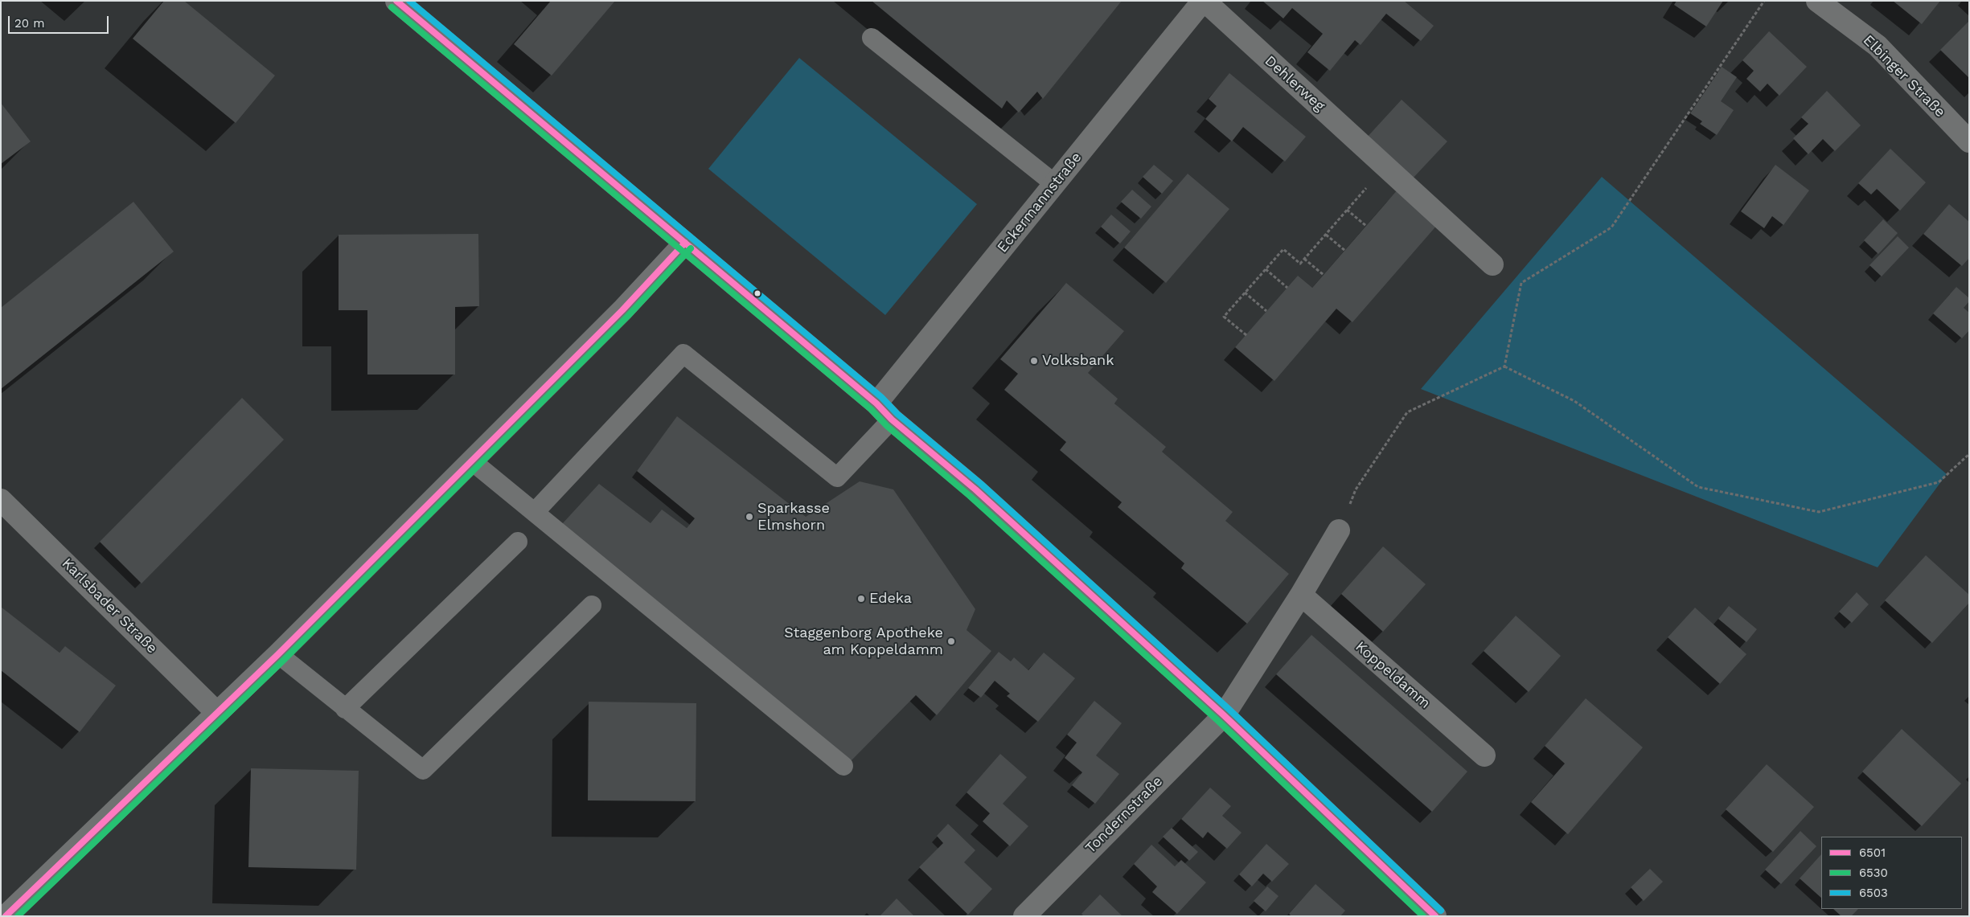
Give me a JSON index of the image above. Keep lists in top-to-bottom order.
{
  "streets": {
    "street": [
      "Elbinger Straße",
      "Dehlerweg",
      "Eckermannstraße",
      "Karlsbader Straße",
      "Koppeldamm",
      "Tondernstraße"
    ]
  },
  "crossings": [
    ["Dehlerweg", "Eckermannstraße"]
  ],
  "places": [
    "Volksbank",
    "Sparkasse Elmshorn",
    "Edeka",
    "Staggenborg Apotheke am Koppeldamm"
  ],
  "lines": ["transit line 6501", "transit line 6503", "transit line 6530"],
  "legend": ["6501", "6530", "6503"],
  "scale_bar": "20 m"
}
